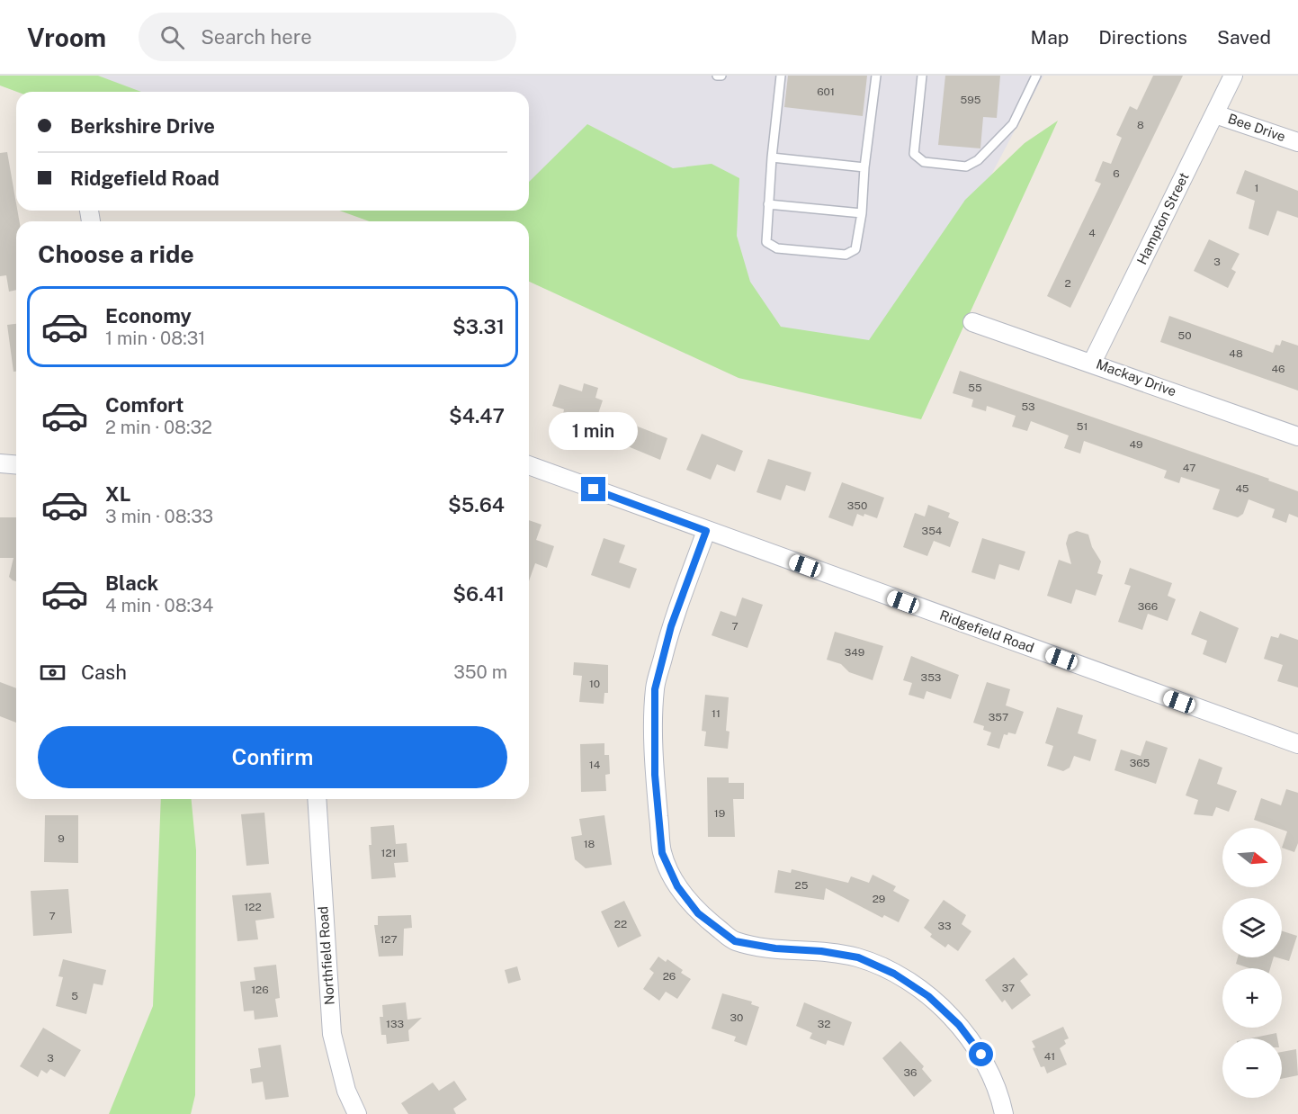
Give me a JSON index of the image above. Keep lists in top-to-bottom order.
{
  "streets": {
    "street": [
      "Bee Drive",
      "Hampton Street",
      "Mackay Drive",
      "Ridgefield Road",
      "Northfield Road"
    ]
  },
  "crossings": [
    ["Bee Drive", "Hampton Street"],
    ["Hampton Street", "Mackay Drive"]
  ],
  "house_numbers": [
    "601",
    "595",
    "8",
    "6",
    "1",
    "4",
    "3",
    "2",
    "50",
    "48",
    "46",
    "55",
    "53",
    "51",
    "49",
    "47",
    "45",
    "350",
    "354",
    "366",
    "7",
    "349",
    "353",
    "10",
    "11",
    "357",
    "365",
    "14",
    "19",
    "9",
    "18",
    "121",
    "25",
    "29",
    "122",
    "7",
    "22",
    "33",
    "127",
    "26",
    "37",
    "126",
    "5",
    "30",
    "133",
    "32",
    "41",
    "3",
    "36"
  ],
  "north": "right",
  "page": {
    "header": "Vroom",
    "search": "Search here",
    "nav": ["Map", "Directions", "Saved"],
    "banner": ["Berkshire Drive", "Ridgefield Road"],
    "heading": "Choose a ride",
    "list": [
      {
        "name": "Economy",
        "note": "1 min · 08:31",
        "value": "$3.31"
      },
      {
        "name": "Comfort",
        "note": "2 min · 08:32",
        "value": "$4.47"
      },
      {
        "name": "XL",
        "note": "3 min · 08:33",
        "value": "$5.64"
      },
      {
        "name": "Black",
        "note": "4 min · 08:34",
        "value": "$6.41"
      }
    ],
    "bubble": "1 min",
    "pay": ["Cash", "350 m"],
    "buttons": "Confirm",
    "map_buttons": ["+", "−"]
  }
}
